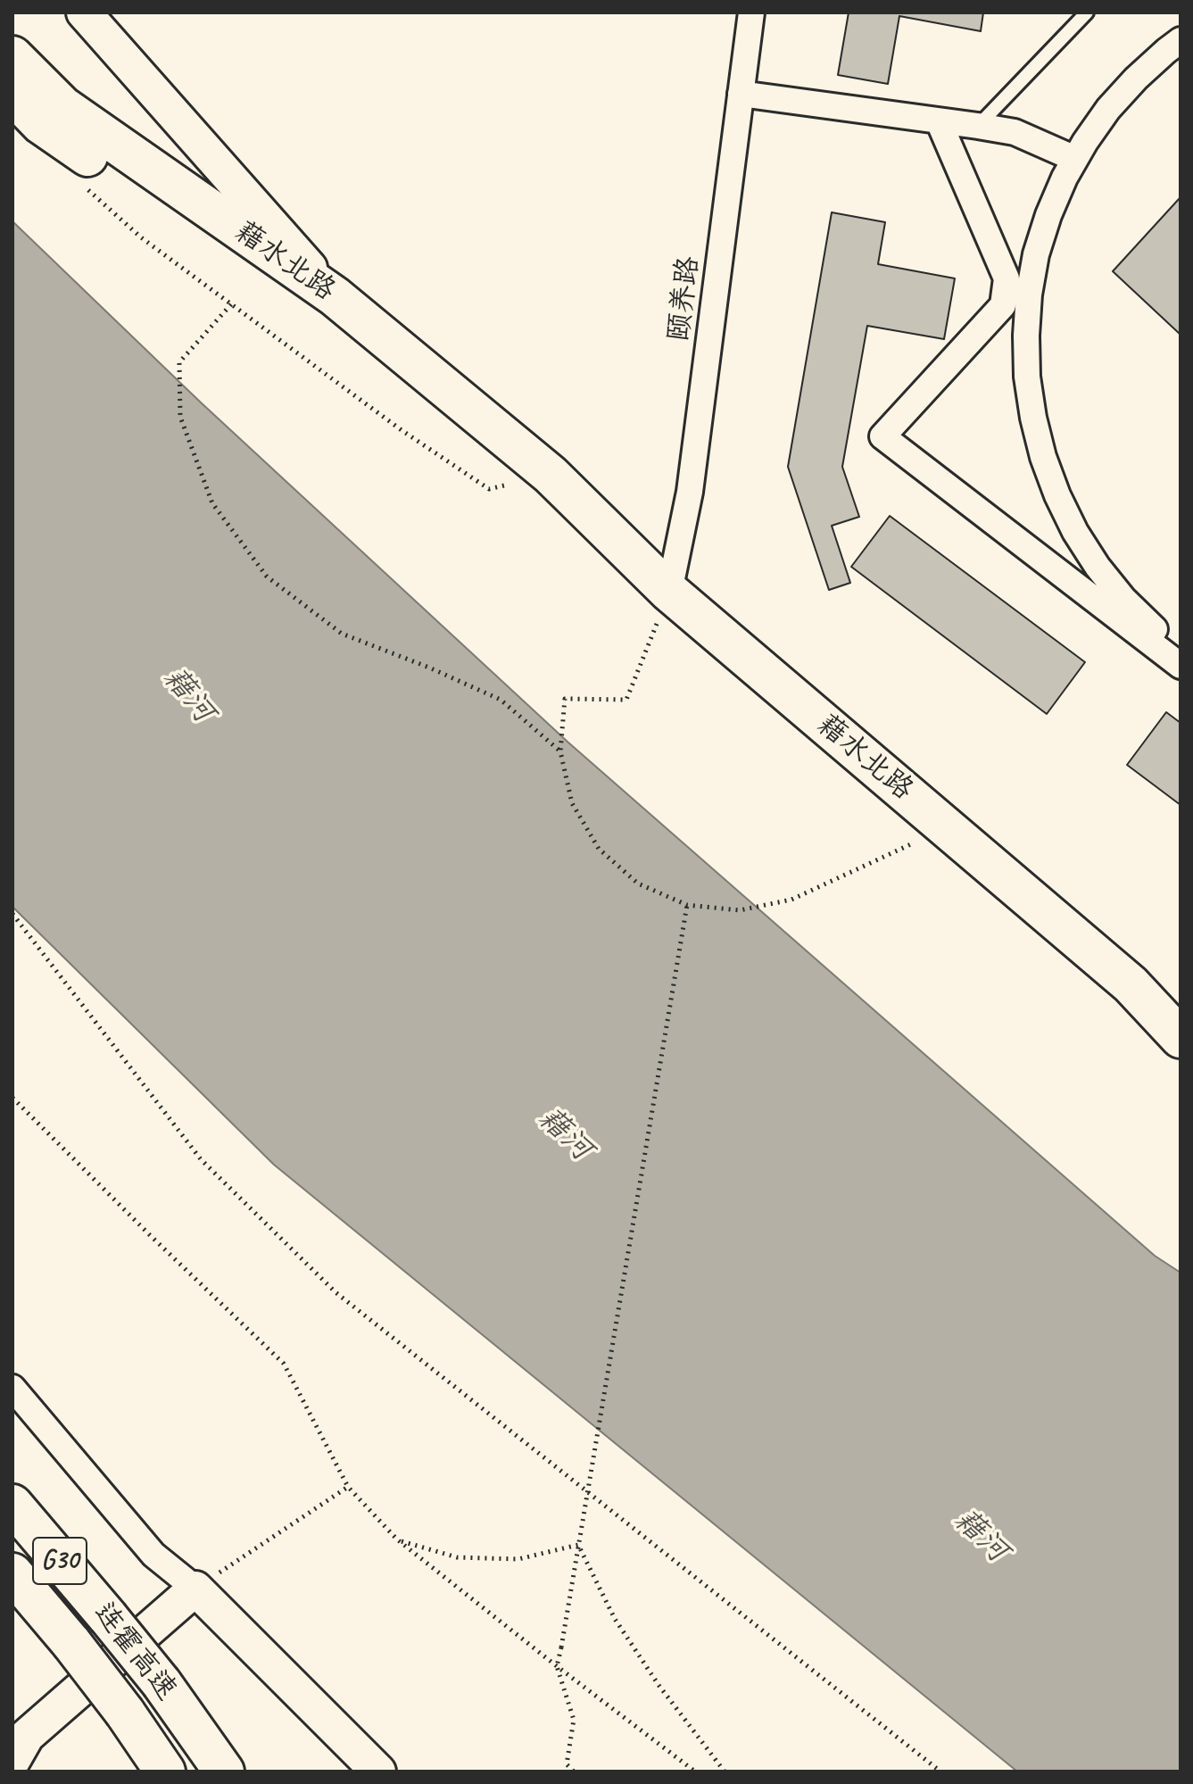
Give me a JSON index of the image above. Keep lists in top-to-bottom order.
{
  "streets": {
    "main road": ["藉水北路", "G30", "连霍高速"],
    "street": ["颐养路"]
  },
  "crossings": [
    ["藉水北路", "颐养路"]
  ],
  "water": ["藉河"]
}
